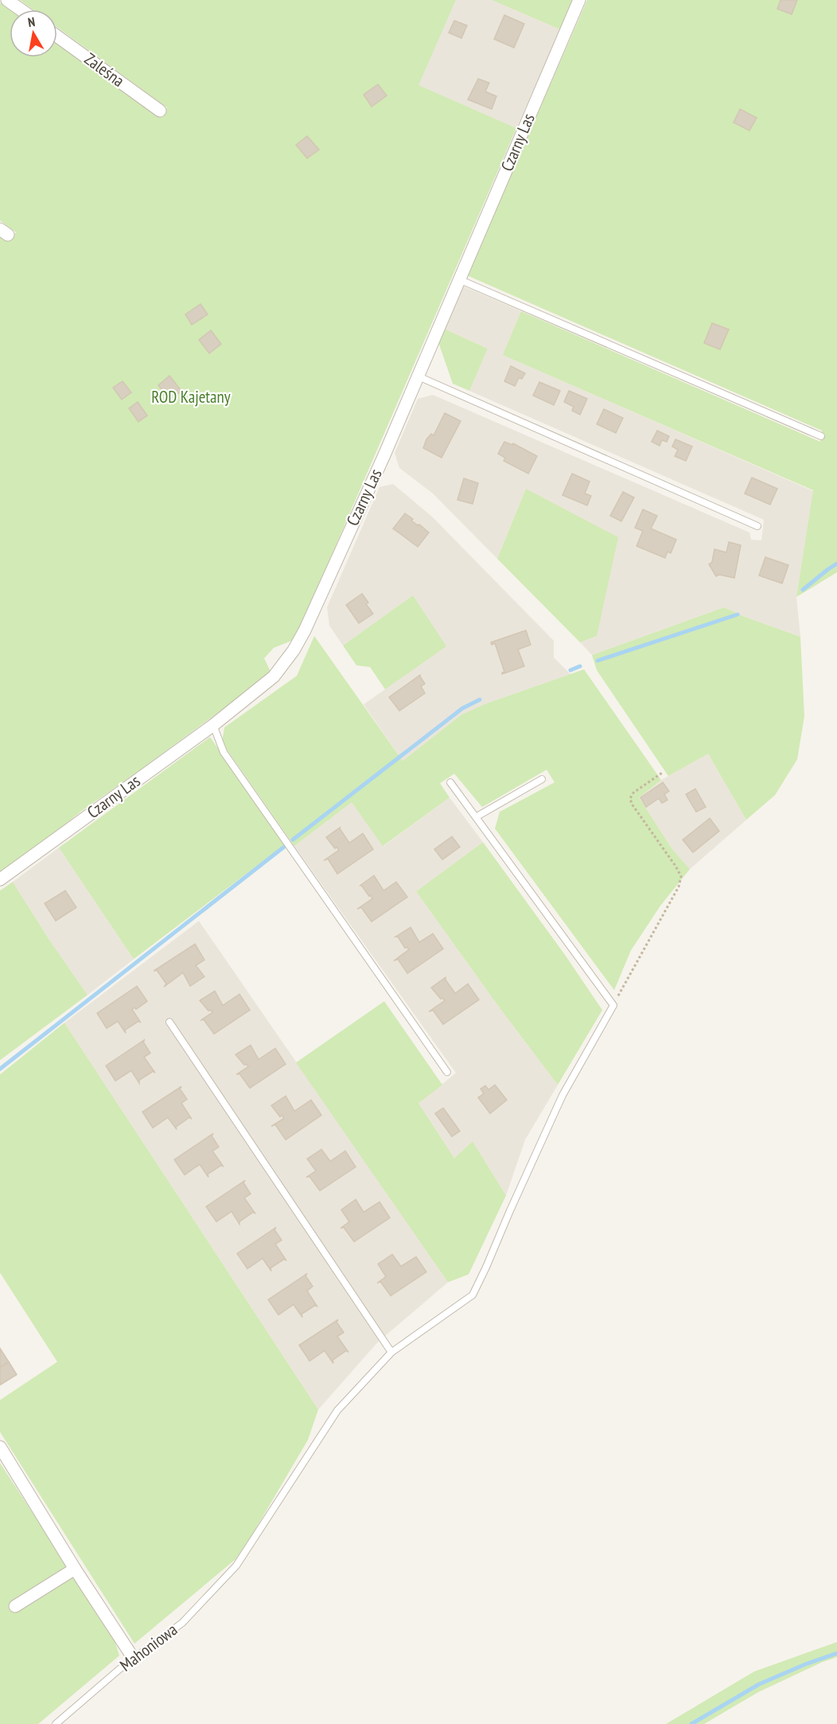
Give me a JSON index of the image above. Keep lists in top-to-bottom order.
{
  "streets": {
    "street": ["Zaleśna", "Czarny Las"],
    "lane": ["Mahoniowa"]
  },
  "parks": ["ROD Kajetany"],
  "north": "top"
}
